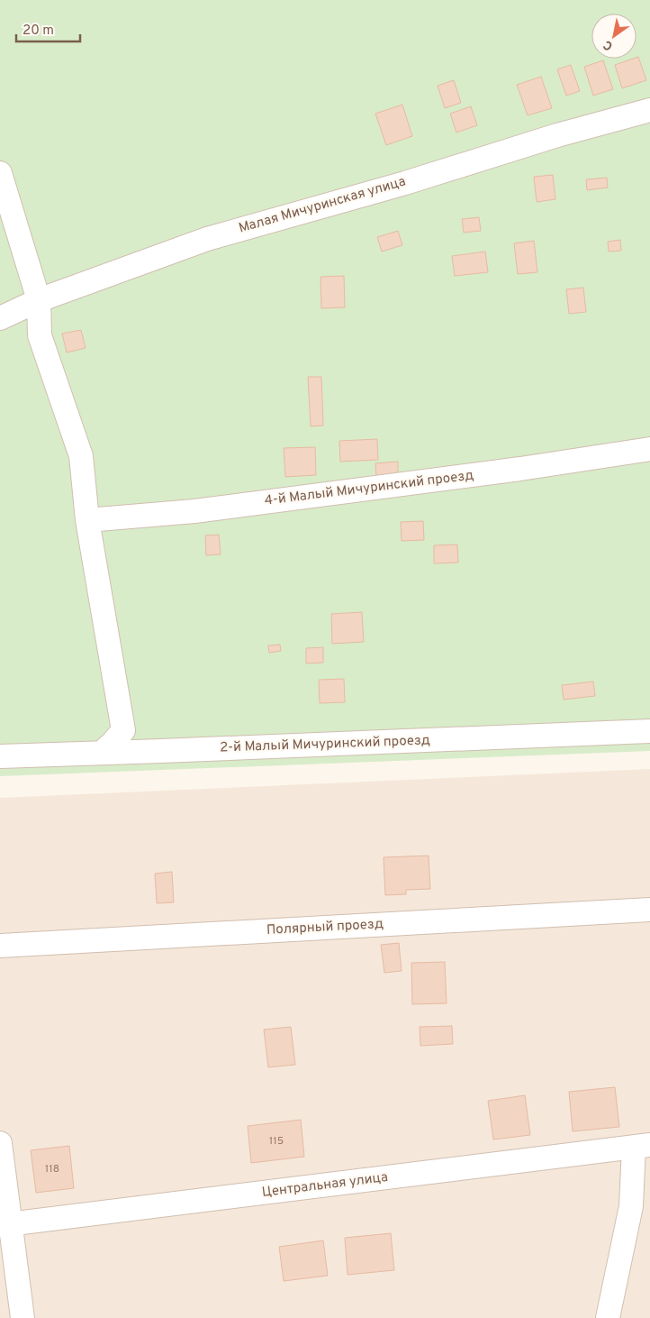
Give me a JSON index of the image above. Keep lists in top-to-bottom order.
{
  "streets": {
    "lane": [
      "Малая Мичуринская улица",
      "4-й Малый Мичуринский проезд",
      "2-й Малый Мичуринский проезд",
      "Полярный проезд",
      "Центральная улица"
    ]
  },
  "house_numbers": ["115", "118"],
  "scale_bar": "20 m",
  "north": "bottom left"
}
